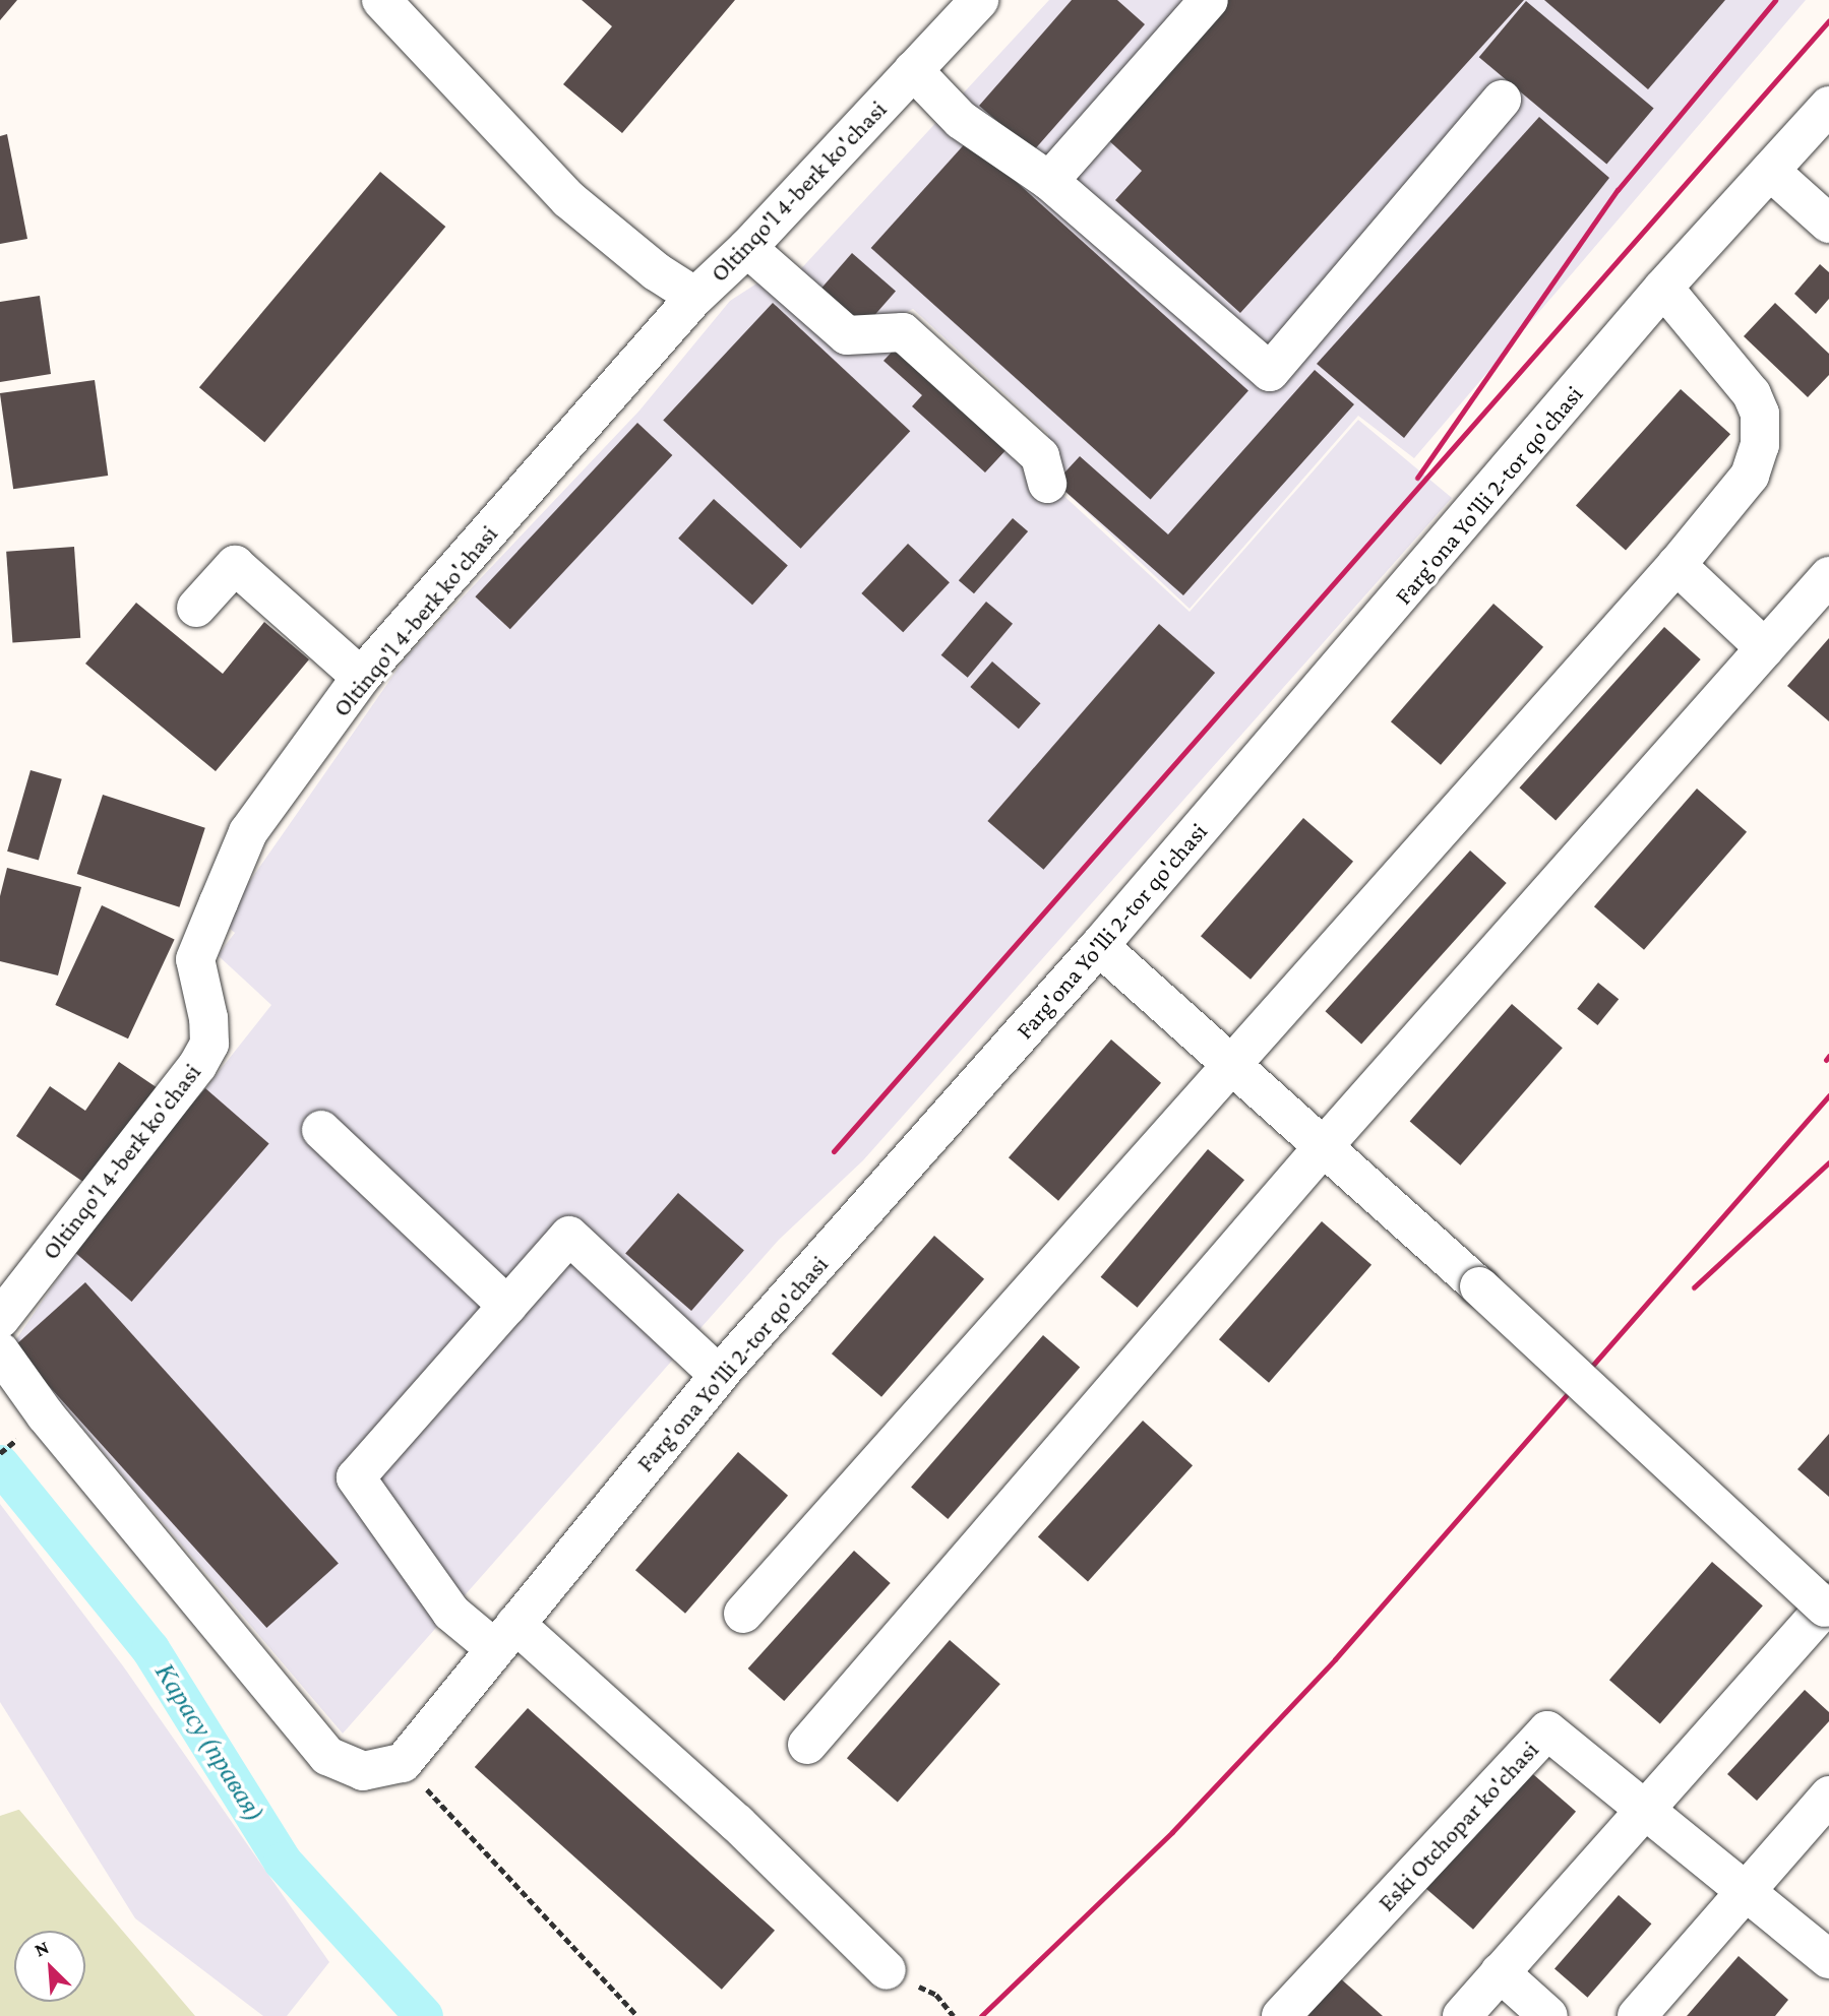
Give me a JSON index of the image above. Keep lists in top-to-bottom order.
{
  "streets": {
    "street": ["Oltinqo'l 4-berk ko'chasi", "Farg'ona Yo'lli 2-tor qo'chasi", "Eski Otchopar ko'chasi"]
  },
  "water": ["Карасу (правая)"],
  "north": "top left"
}
